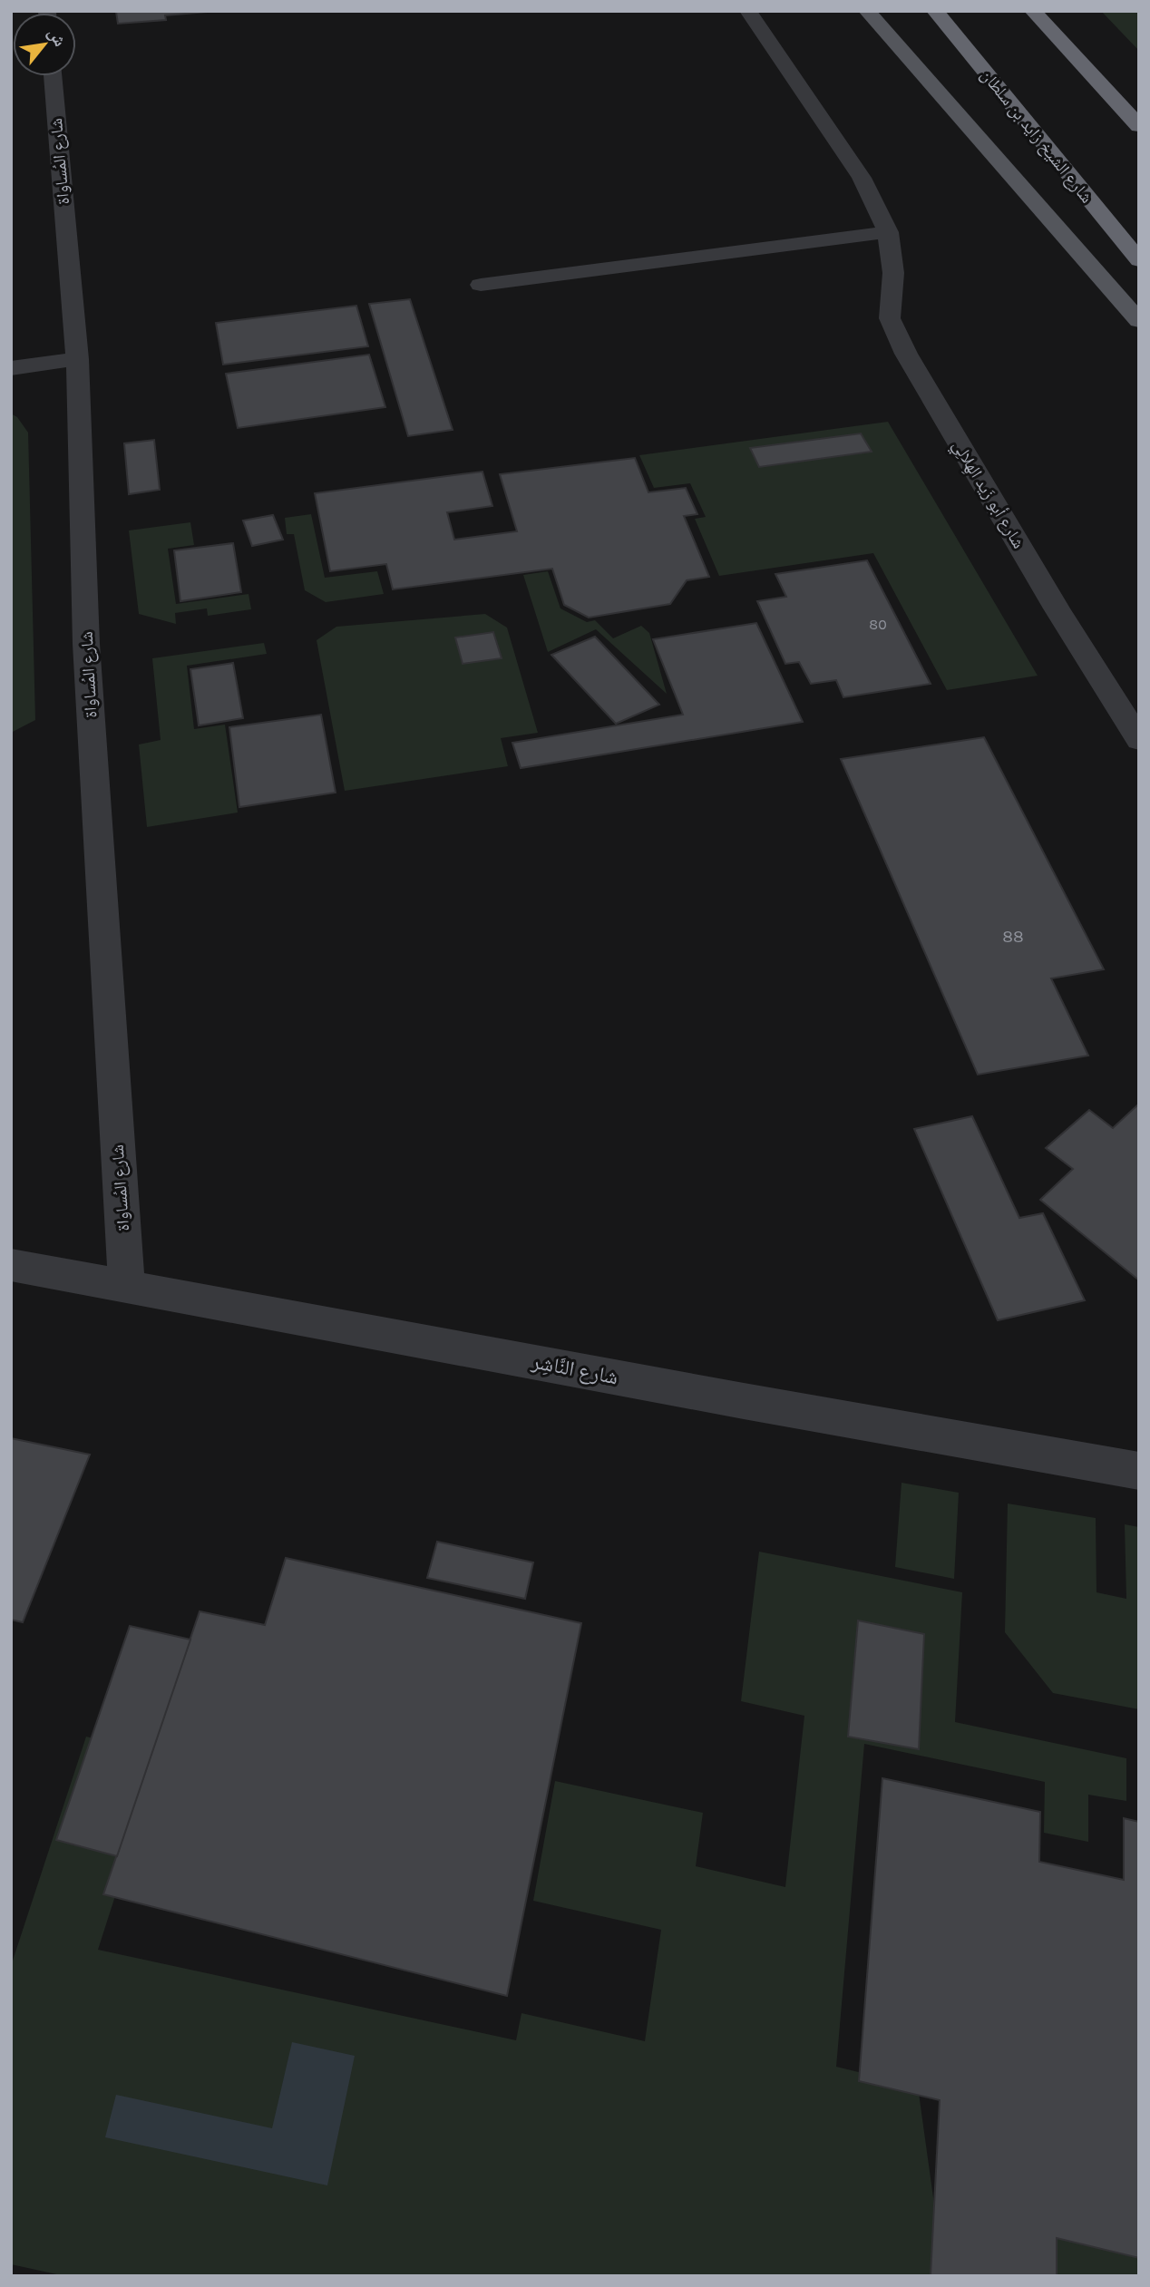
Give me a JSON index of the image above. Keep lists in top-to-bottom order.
{
  "streets": {
    "highway": ["شارع الشيخ زايد بن سلطان"],
    "street": ["شارع المُساواة", "شارع أبو زَيد الهِلالِي", "شارع النَّاشِر"]
  },
  "crossings": [
    ["شارع المُساواة", "شارع النَّاشِر"]
  ],
  "house_numbers": ["80", "88"],
  "north": "top right"
}
